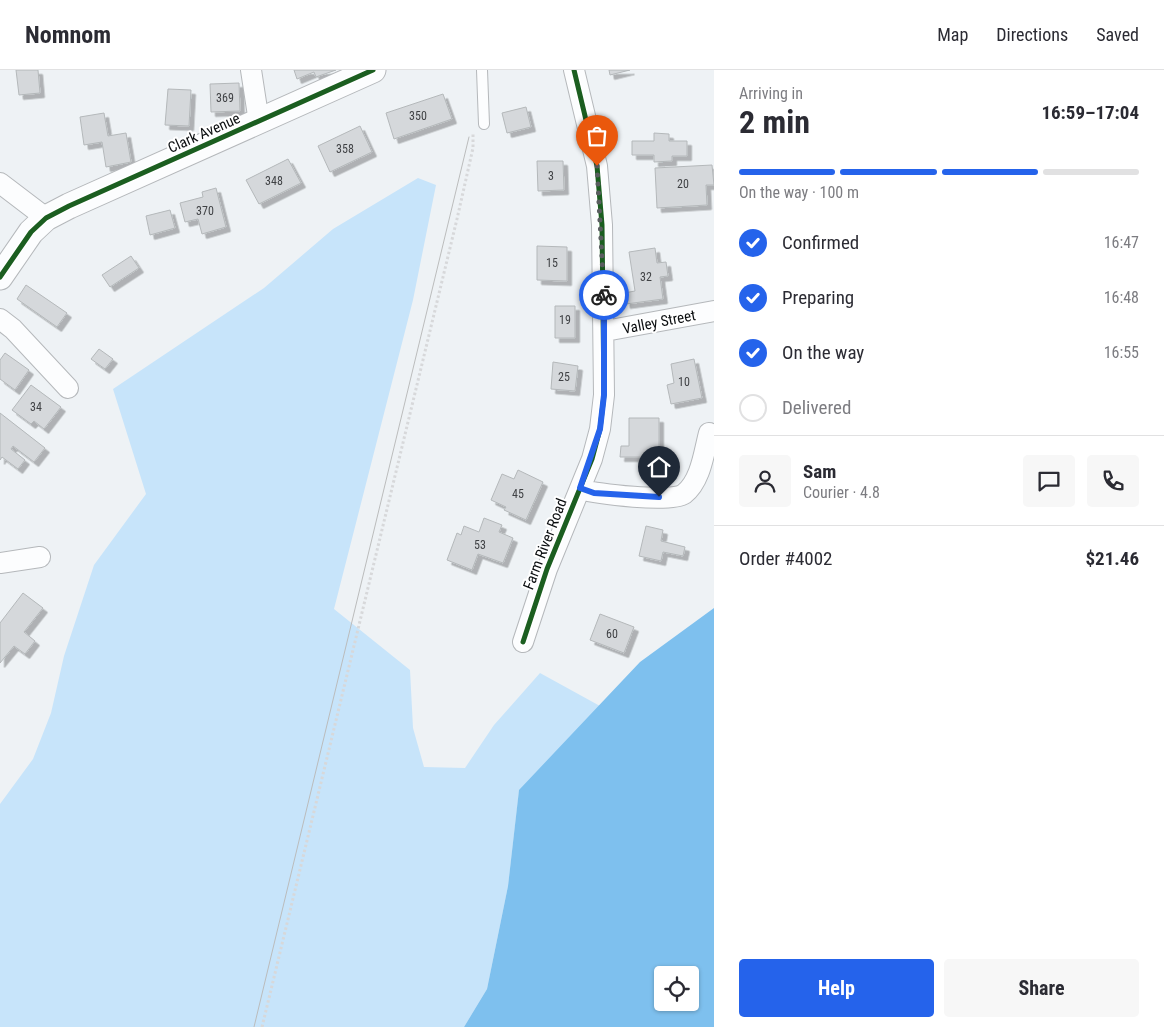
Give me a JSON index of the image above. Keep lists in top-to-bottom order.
{
  "streets": {
    "street": ["Clark Avenue", "Valley Street", "Farm River Road"]
  },
  "crossings": [
    ["Valley Street", "Farm River Road"]
  ],
  "house_numbers": [
    "369",
    "350",
    "358",
    "3",
    "348",
    "20",
    "370",
    "15",
    "32",
    "19",
    "25",
    "10",
    "34",
    "45",
    "53",
    "60"
  ],
  "page": {
    "header": "Nomnom",
    "nav": ["Map", "Directions", "Saved"],
    "heading": ["2 min", "Arriving in", "16:59–17:04"],
    "panel": [
      "Sam",
      "Courier · 4.8",
      "Order #4002",
      "$21.46"
    ],
    "bar": "On the way · 100 m",
    "list": [
      ["Confirmed", "16:47"],
      ["Preparing", "16:48"],
      ["On the way", "16:55"],
      "Delivered"
    ],
    "buttons": ["Help", "Share"]
  }
}
